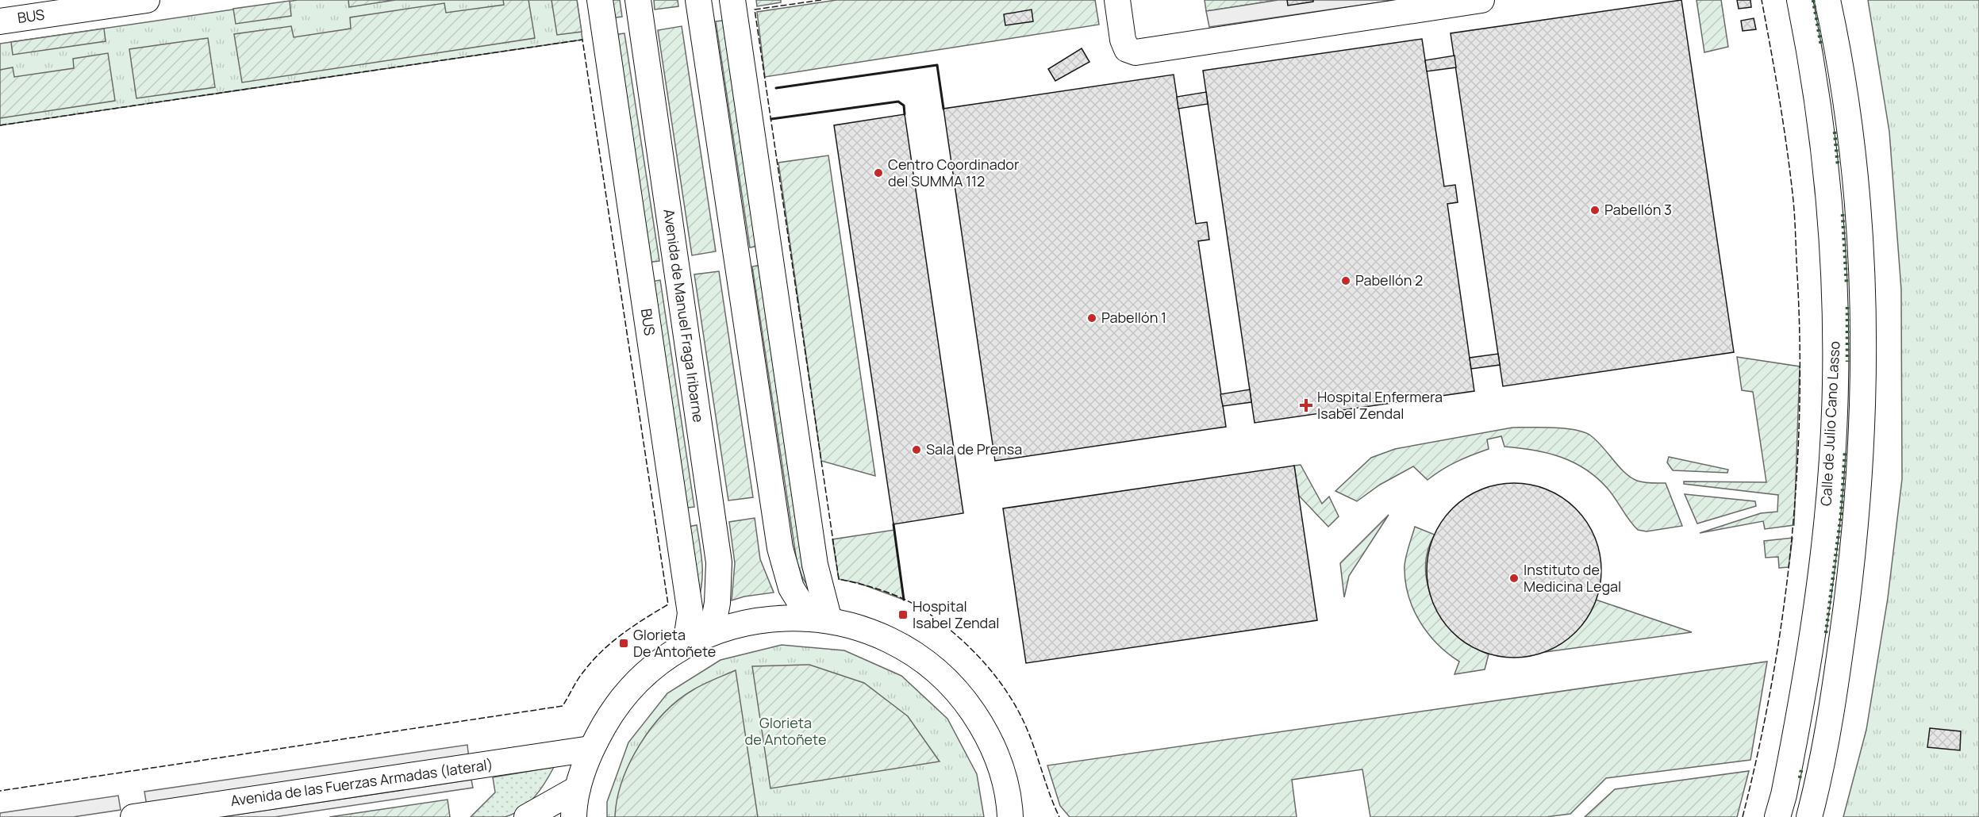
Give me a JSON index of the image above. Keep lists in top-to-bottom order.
{
  "streets": {
    "street": [
      "BUS",
      "Avenida de Manuel Fraga Iribarne",
      "Calle de Julio Cano Lasso",
      "Avenida de las Fuerzas Armadas (lateral)"
    ]
  },
  "parks": ["Glorieta de Antoñete"],
  "places": {
    "other": [
      "Centro Coordinador del SUMMA 112",
      "Pabellón 3",
      "Pabellón 2",
      "Pabellón 1",
      "Sala de Prensa",
      "Instituto de Medicina Legal"
    ],
    "health": ["Hospital Enfermera Isabel Zendal"],
    "transit": ["Hospital Isabel Zendal", "Glorieta De Antoñete"]
  }
}
